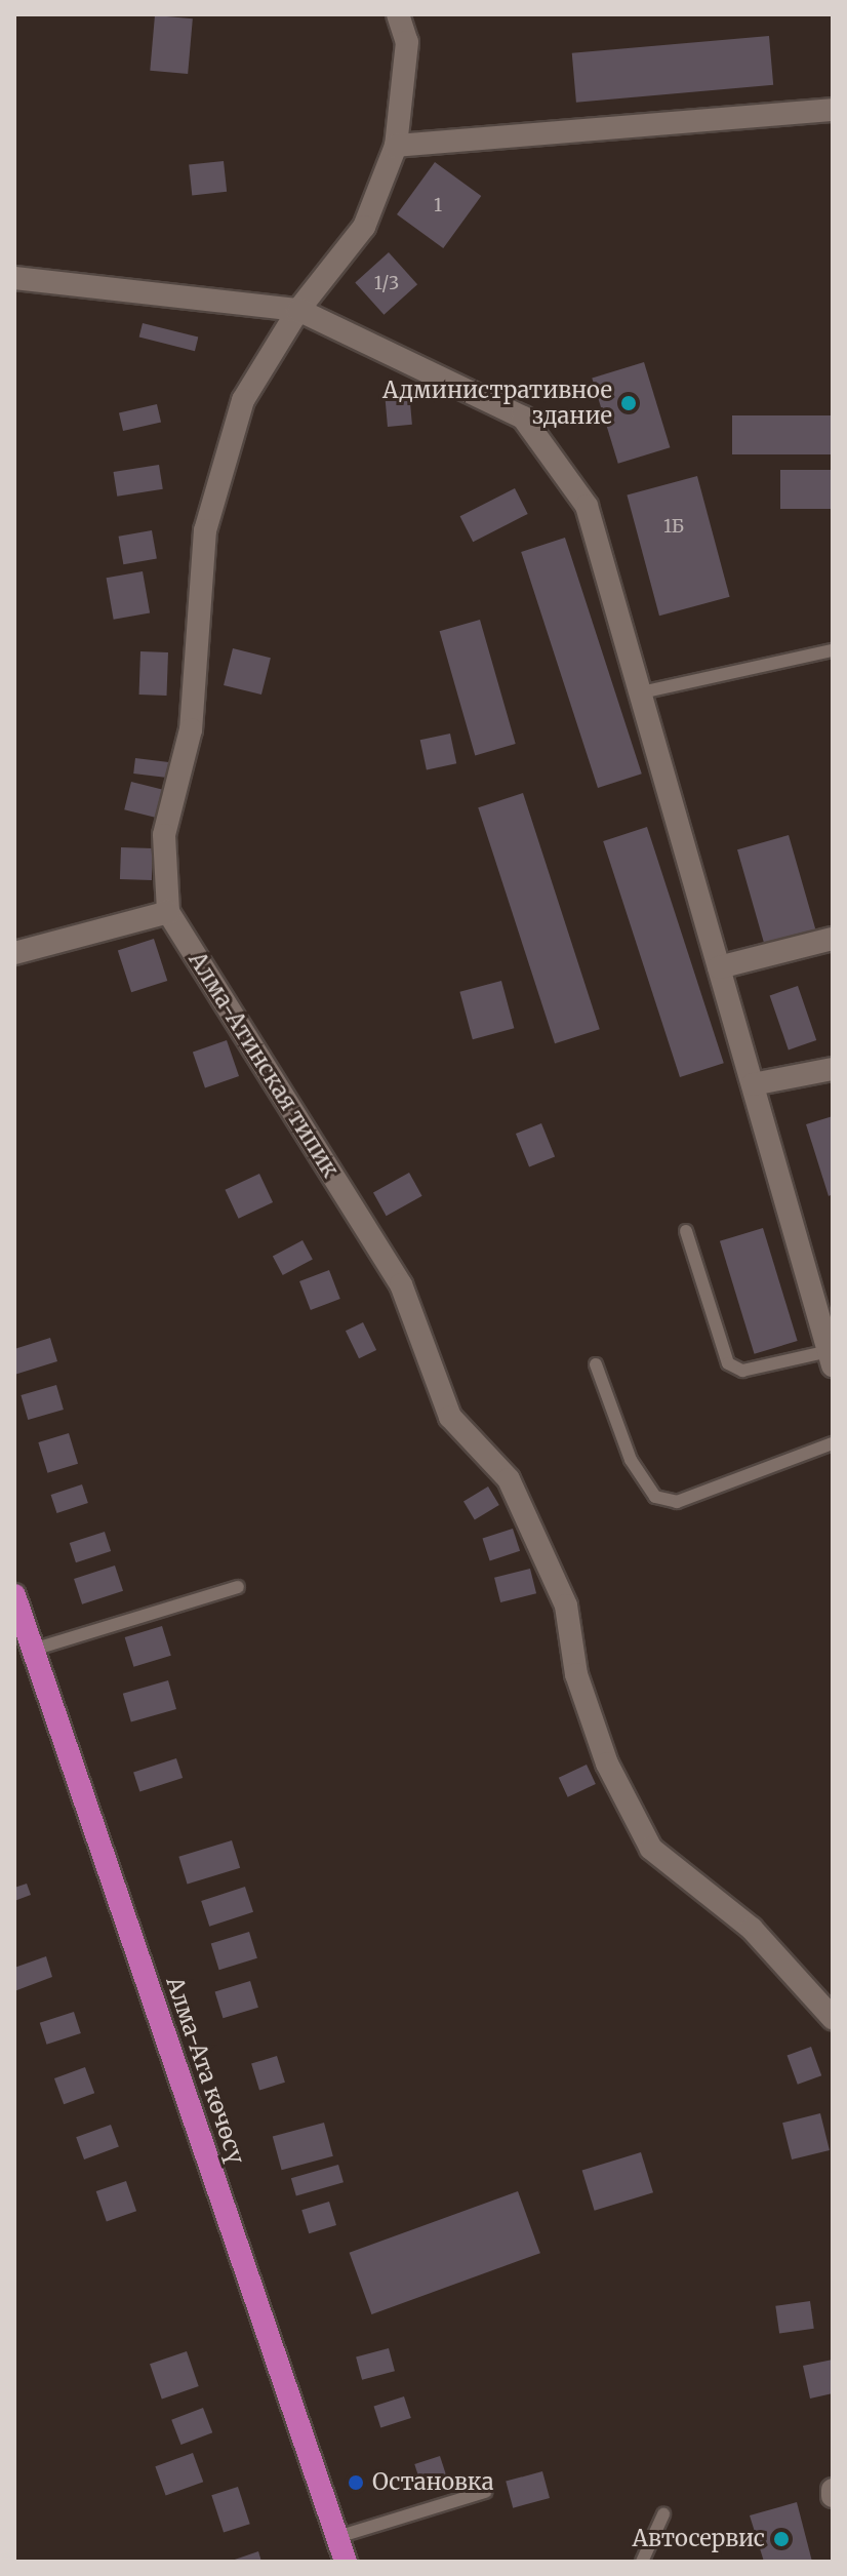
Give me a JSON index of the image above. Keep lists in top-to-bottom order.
{
  "streets": {
    "highway": ["Алма-Ата көчөсү"],
    "street": ["Алма-Атинская типик"]
  },
  "places": ["Административное здание", "Остановка", "Автосервис"],
  "house_numbers": ["1", "1/3", "1Б"]
}
